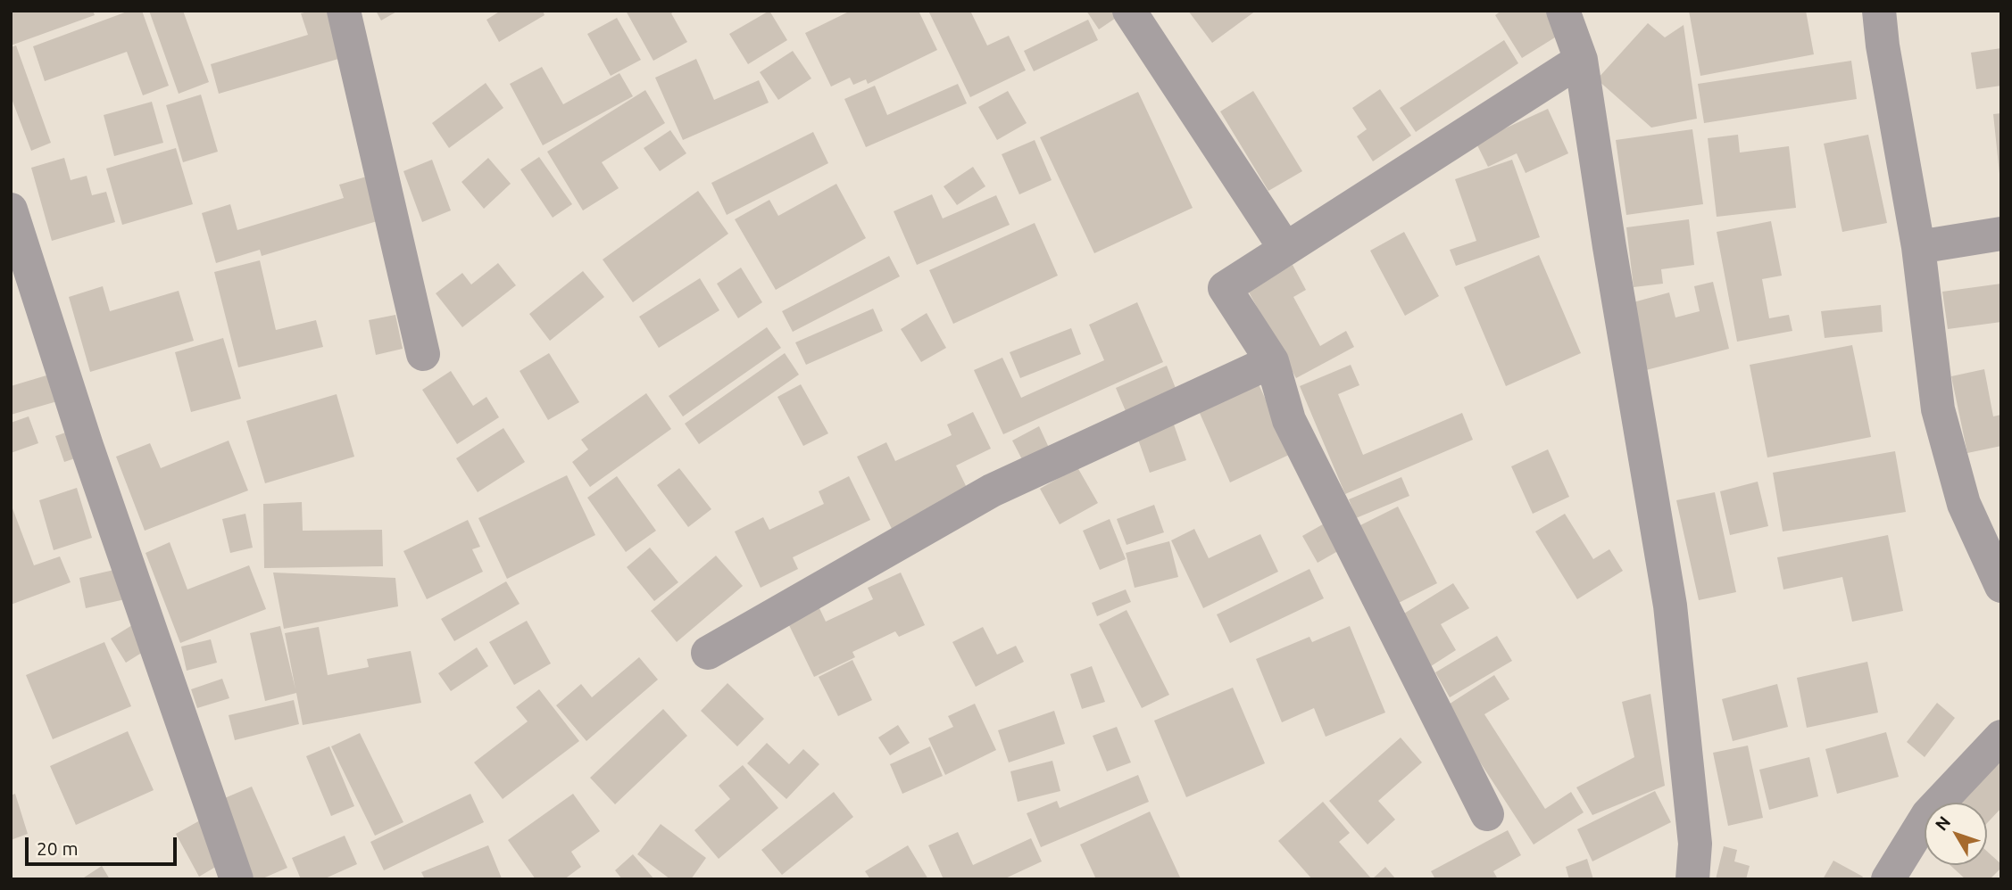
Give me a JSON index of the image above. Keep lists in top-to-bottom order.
{
  "scale_bar": "20 m",
  "north": "top left"
}
